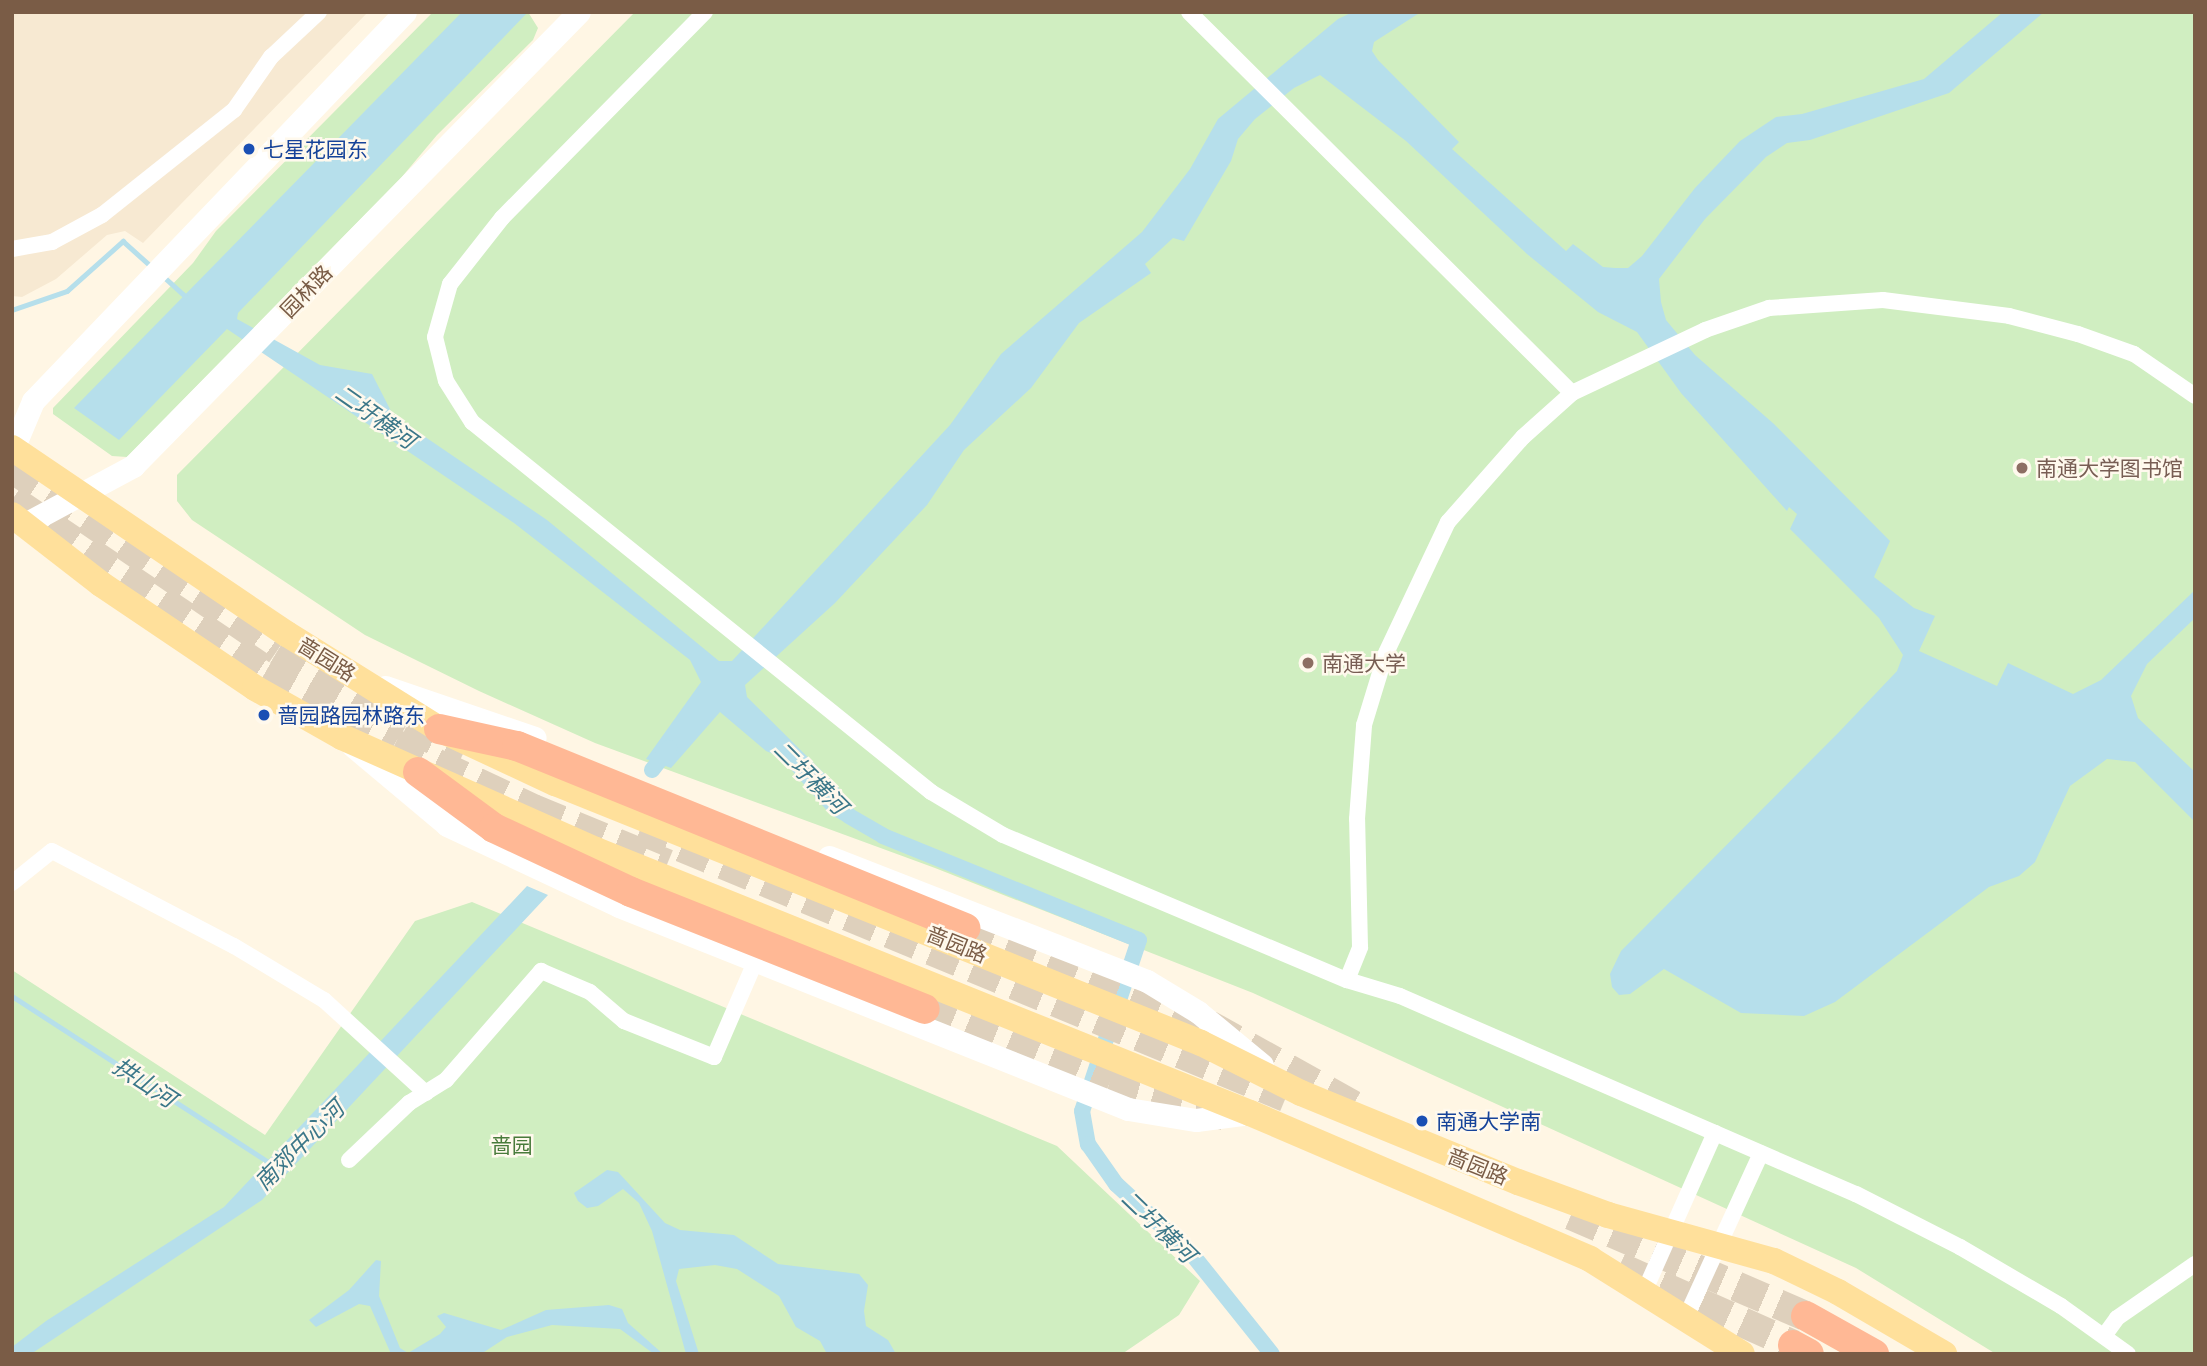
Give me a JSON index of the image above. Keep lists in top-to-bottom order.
{
  "streets": {
    "main road": ["啬园路"],
    "street": ["园林路"]
  },
  "crossings": [
    ["园林路", "啬园路"]
  ],
  "water": ["二圩横河", "拱山河", "南郊中心河"],
  "parks": ["啬园"],
  "places": [
    "七星花园东",
    "南通大学图书馆",
    "南通大学",
    "啬园路园林路东",
    "南通大学南"
  ]
}
